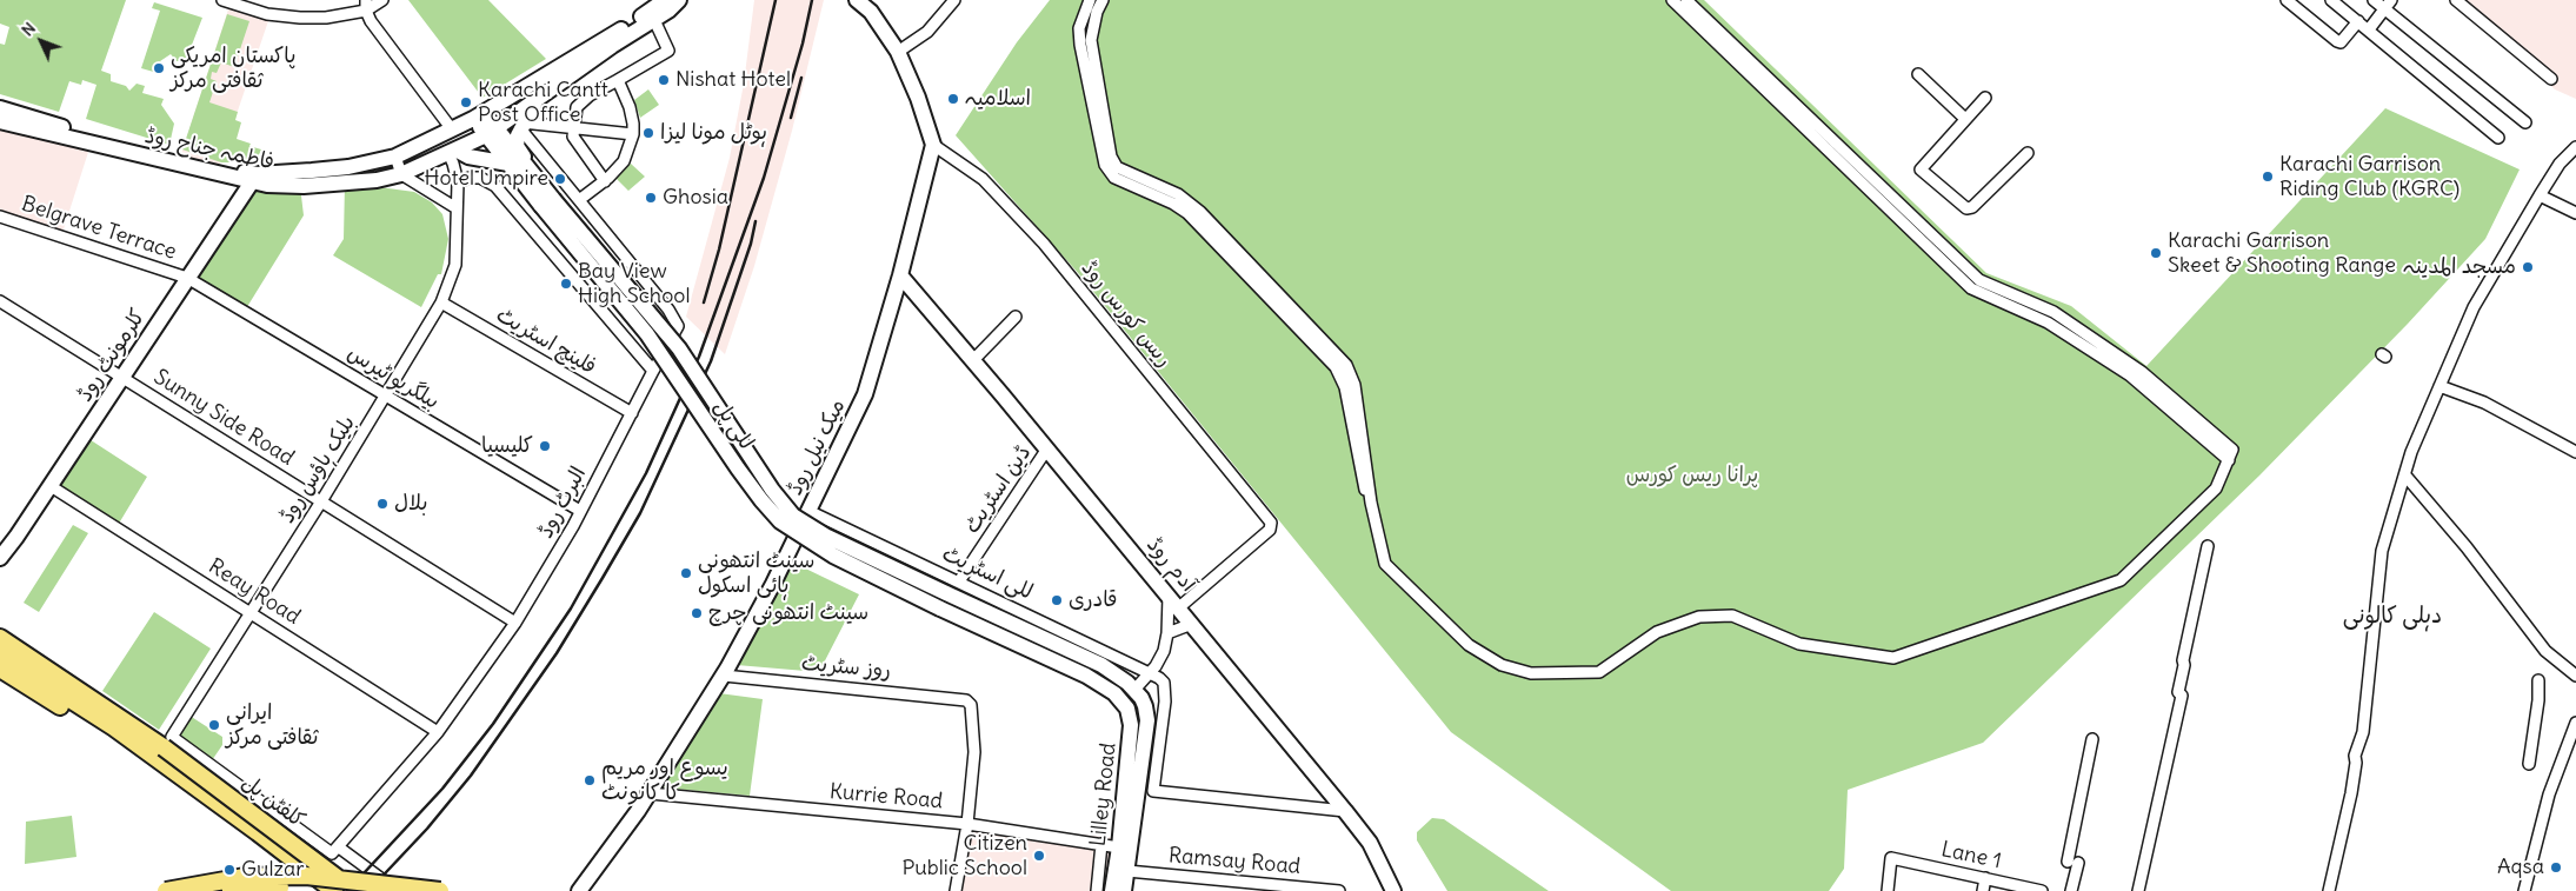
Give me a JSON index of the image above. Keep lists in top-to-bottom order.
{
  "streets": {
    "main road": [
      "فاطمہ جناح روڈ",
      "کلرمونٹ روڈ",
      "للی پل",
      "میک نیل روڈ",
      "آدم روڈ",
      "Lilley Road",
      "کلفٹن پل"
    ],
    "street": [
      "Belgrave Terrace",
      "ریس کورس روڈ",
      "فلینچ اسٹریٹ",
      "بیلگریو ٹیرس",
      "Sunny Side Road",
      "بلیک ہاؤس روڈ",
      "ڈین اسٹریٹ",
      "البرٹ روڈ",
      "للی اسٹریٹ",
      "Reay Road",
      "روز سٹریٹ",
      "Kurrie Road",
      "Lane 1",
      "Ramsay Road"
    ]
  },
  "crossings": [
    ["فاطمہ جناح روڈ", "کلرمونٹ روڈ"],
    ["فاطمہ جناح روڈ", "بلیک ہاؤس روڈ"],
    ["Belgrave Terrace", "کلرمونٹ روڈ"],
    ["Belgrave Terrace", "بیلگریو ٹیرس"],
    ["ریس کورس روڈ", "میک نیل روڈ"],
    ["ریس کورس روڈ", "آدم روڈ"],
    ["فلینچ اسٹریٹ", "بلیک ہاؤس روڈ"],
    ["فلینچ اسٹریٹ", "البرٹ روڈ"],
    ["کلرمونٹ روڈ", "بیلگریو ٹیرس"],
    ["کلرمونٹ روڈ", "Sunny Side Road"],
    ["کلرمونٹ روڈ", "Reay Road"],
    ["بیلگریو ٹیرس", "بلیک ہاؤس روڈ"],
    ["بیلگریو ٹیرس", "البرٹ روڈ"],
    ["Sunny Side Road", "بلیک ہاؤس روڈ"],
    ["Sunny Side Road", "البرٹ روڈ"],
    ["للی پل", "Lilley Road"],
    ["میک نیل روڈ", "آدم روڈ"],
    ["میک نیل روڈ", "للی اسٹریٹ"],
    ["میک نیل روڈ", "روز سٹریٹ"],
    ["میک نیل روڈ", "Kurrie Road"],
    ["بلیک ہاؤس روڈ", "Reay Road"],
    ["بلیک ہاؤس روڈ", "کلفٹن پل"],
    ["ڈین اسٹریٹ", "آدم روڈ"],
    ["ڈین اسٹریٹ", "للی اسٹریٹ"],
    ["البرٹ روڈ", "Reay Road"],
    ["روز سٹریٹ", "Kurrie Road"],
    ["Lilley Road", "Kurrie Road"],
    ["Lilley Road", "Ramsay Road"]
  ],
  "districts": ["دہلی کالونی"],
  "parks": ["پرانا ریس کورس"],
  "places": [
    "پاکستان امریکی ثقافتی مرکز",
    "Nishat Hotel",
    "اسلامیہ",
    "Karachi Cantt Post Office",
    "ہوٹل مونا لیزا",
    "Karachi Garrison Riding Club (KGRC)",
    "Hotel Umpire",
    "Ghosia",
    "Karachi Garrison Skeet & Shooting Range",
    "مسجد المدینہ",
    "Bay View High School",
    "کلیسیا",
    "بلال",
    "سینٹ انتھونی ہائی اسکول",
    "قادری",
    "سینٹ انتھونی چرچ",
    "ایرانی ثقافتی مرکز",
    "یسوع اور مریم کا کانونٹ",
    "Citizen Public School",
    "Aqsa",
    "Gulzar"
  ],
  "north": "top left"
}
